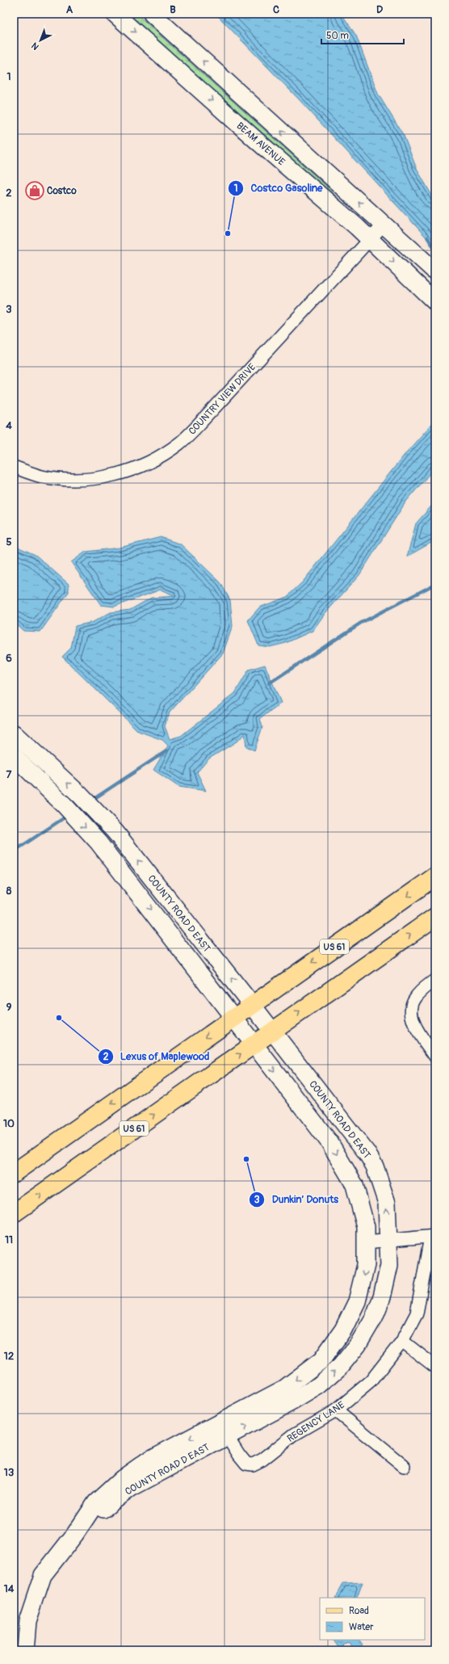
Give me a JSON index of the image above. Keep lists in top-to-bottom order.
{
  "streets": {
    "main road": ["US 61"],
    "street": [
      "BEAM AVENUE",
      "COUNTRY VIEW DRIVE",
      "COUNTY ROAD D EAST",
      "REGENCY LANE"
    ]
  },
  "crossings": [
    ["BEAM AVENUE", "COUNTRY VIEW DRIVE"],
    ["COUNTY ROAD D EAST", "US 61"],
    ["COUNTY ROAD D EAST", "REGENCY LANE"]
  ],
  "places": {
    "shop": ["Costco"],
    "other": ["Costco Gasoline", "Lexus of Maplewood", "Dunkin’ Donuts"]
  },
  "legend": ["Road", "Water"],
  "scale_bar": "50 m",
  "north": "bottom left",
  "grid": {
    "columns": [
      "A",
      "B",
      "C",
      "D"
    ],
    "rows": [
      "1",
      "2",
      "3",
      "4",
      "5",
      "6",
      "7",
      "8",
      "9",
      "10",
      "11",
      "12",
      "13",
      "14"
    ]
  }
}
